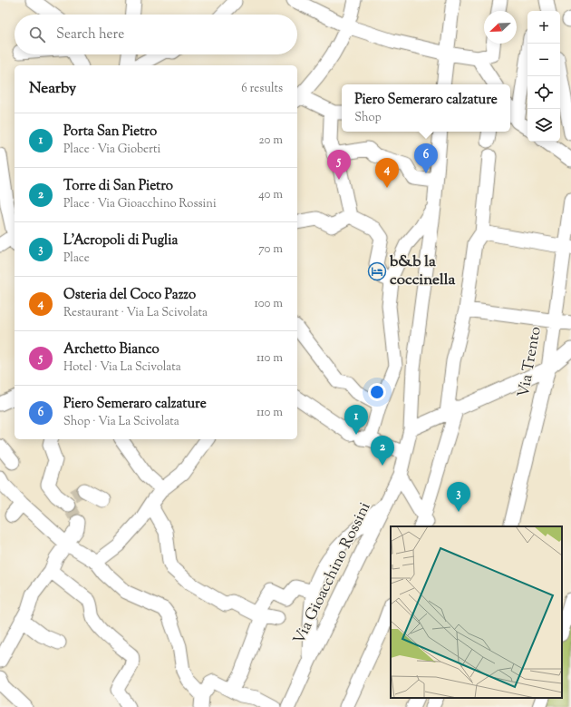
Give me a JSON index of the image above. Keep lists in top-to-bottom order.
{
  "streets": {
    "street": ["Via Trento", "Via Gioacchino Rossini"]
  },
  "places": {
    "hotel": ["b&b la coccinella"]
  },
  "north": "bottom left",
  "page": {
    "map_buttons": ["+", "−"],
    "search": "Search here",
    "heading": ["Nearby", "6 results"],
    "popup": ["Piero Semeraro calzature", "Shop"],
    "list": [
      {
        "mark": "1",
        "name": "Porta San Pietro",
        "note": "Place · Via Gioberti",
        "value": "20 m"
      },
      {
        "mark": "2",
        "name": "Torre di San Pietro",
        "note": "Place · Via Gioacchino Rossini",
        "value": "40 m"
      },
      {
        "mark": "3",
        "name": "L'Acropoli di Puglia",
        "note": "Place",
        "value": "70 m"
      },
      {
        "mark": "4",
        "name": "Osteria del Coco Pazzo",
        "note": "Restaurant · Via La Scivolata",
        "value": "100 m"
      },
      {
        "mark": "5",
        "name": "Archetto Bianco",
        "note": "Hotel · Via La Scivolata",
        "value": "110 m"
      },
      {
        "mark": "6",
        "name": "Piero Semeraro calzature",
        "note": "Shop · Via La Scivolata",
        "value": "110 m"
      }
    ],
    "pins": [
      "6",
      "5",
      "4",
      "1",
      "2",
      "3"
    ]
  }
}
